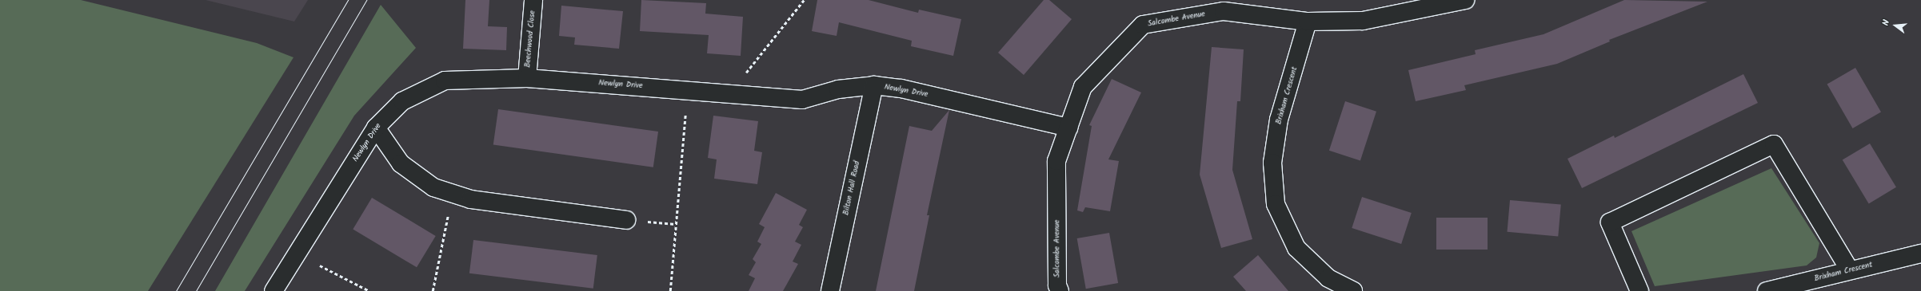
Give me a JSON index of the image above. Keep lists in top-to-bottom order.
{
  "streets": {
    "street": [
      "Salcombe Avenue",
      "Beechwood Close",
      "Newlyn Drive",
      "Brixham Crescent",
      "Bilton Hall Road"
    ]
  },
  "crossings": [
    ["Salcombe Avenue", "Newlyn Drive"],
    ["Salcombe Avenue", "Brixham Crescent"],
    ["Beechwood Close", "Newlyn Drive"],
    ["Newlyn Drive", "Bilton Hall Road"]
  ],
  "north": "left"
}
